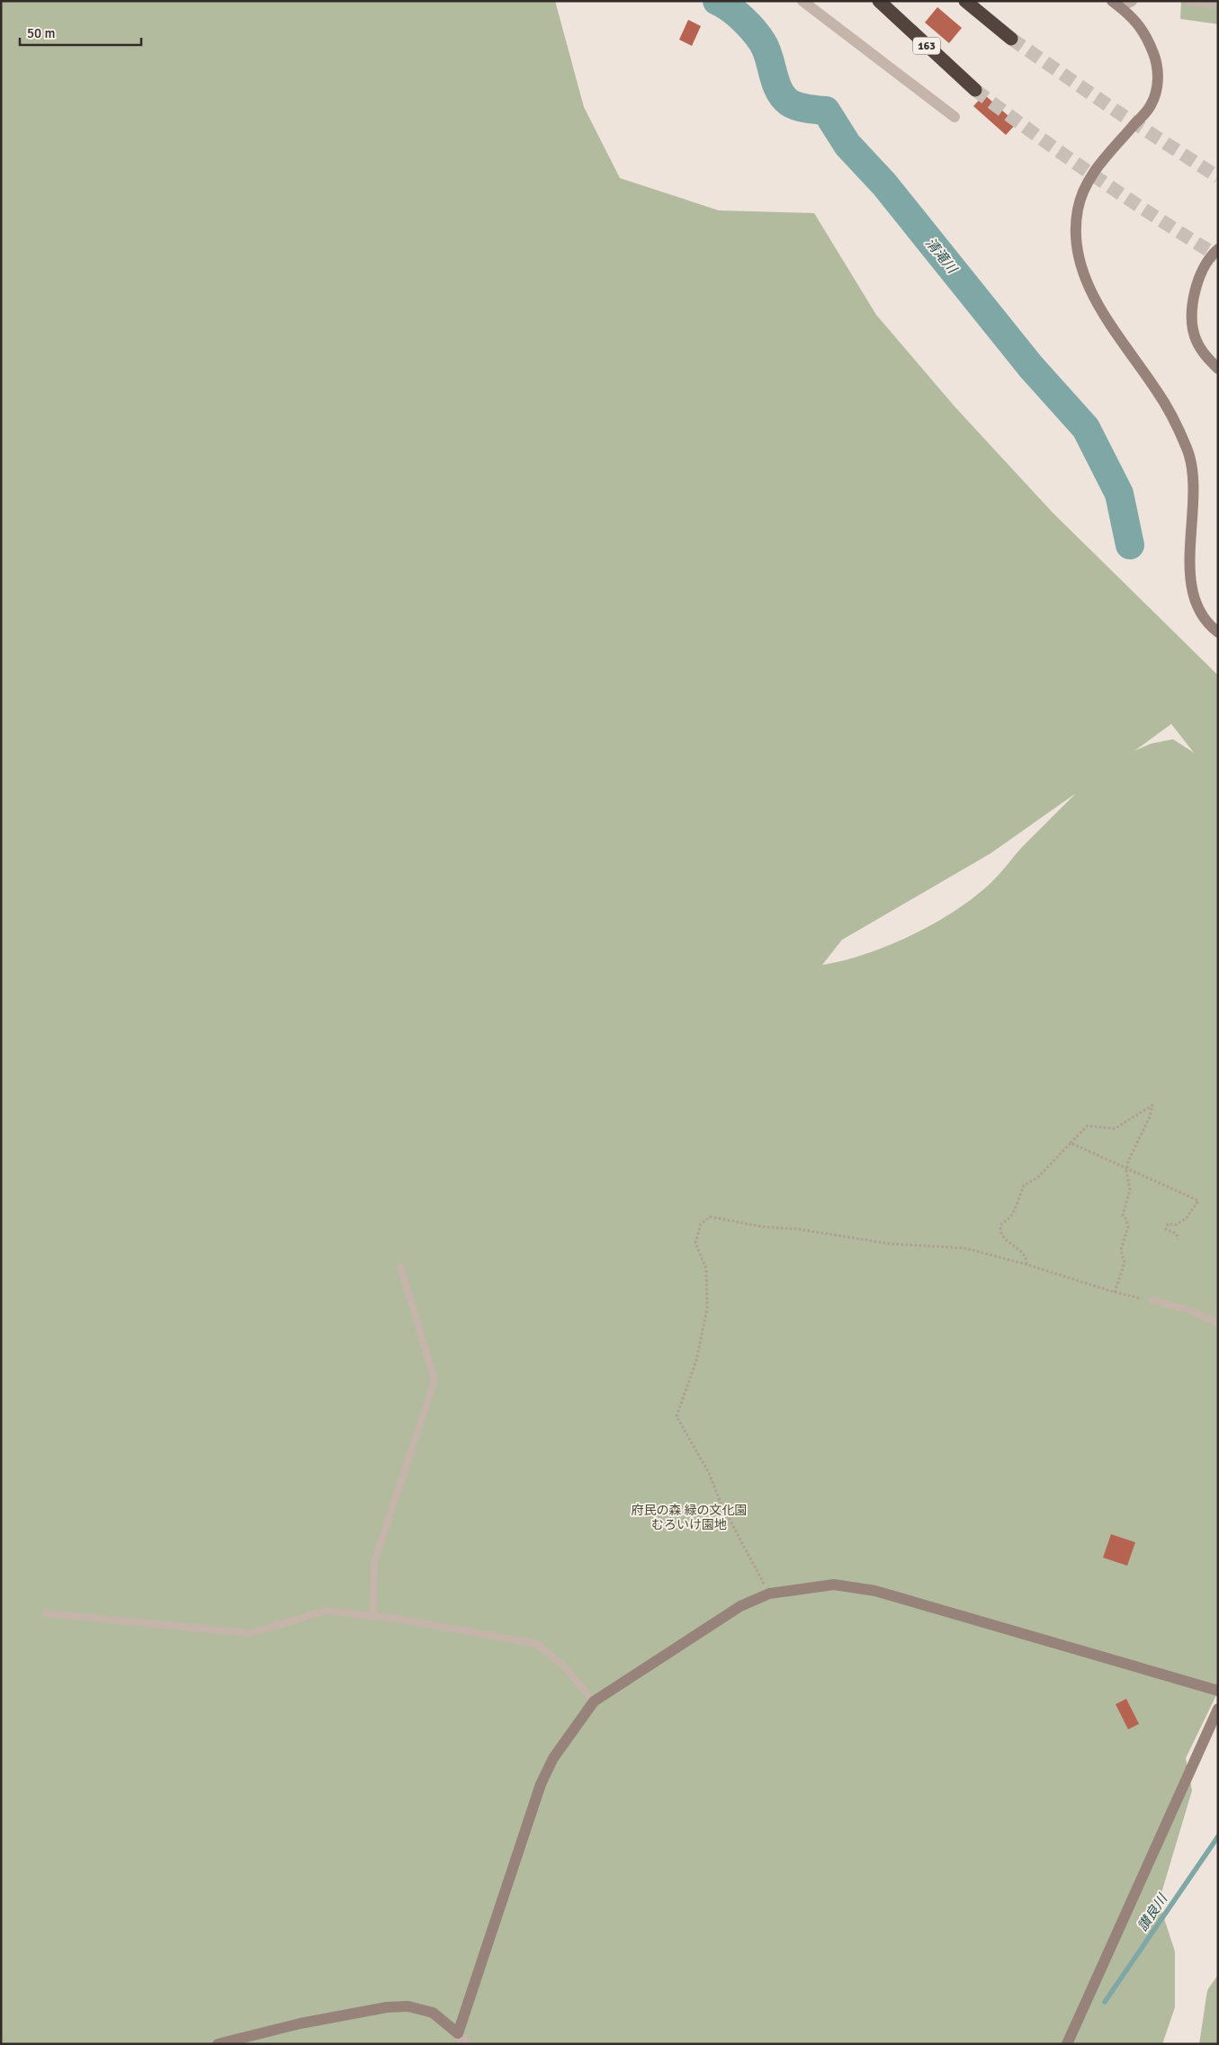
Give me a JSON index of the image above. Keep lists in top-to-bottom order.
{
  "streets": {
    "highway": ["163"]
  },
  "water": ["清滝川", "讃良川"],
  "parks": ["府民の森 緑の文化園 むろいけ園地"],
  "scale_bar": "50 m"
}
